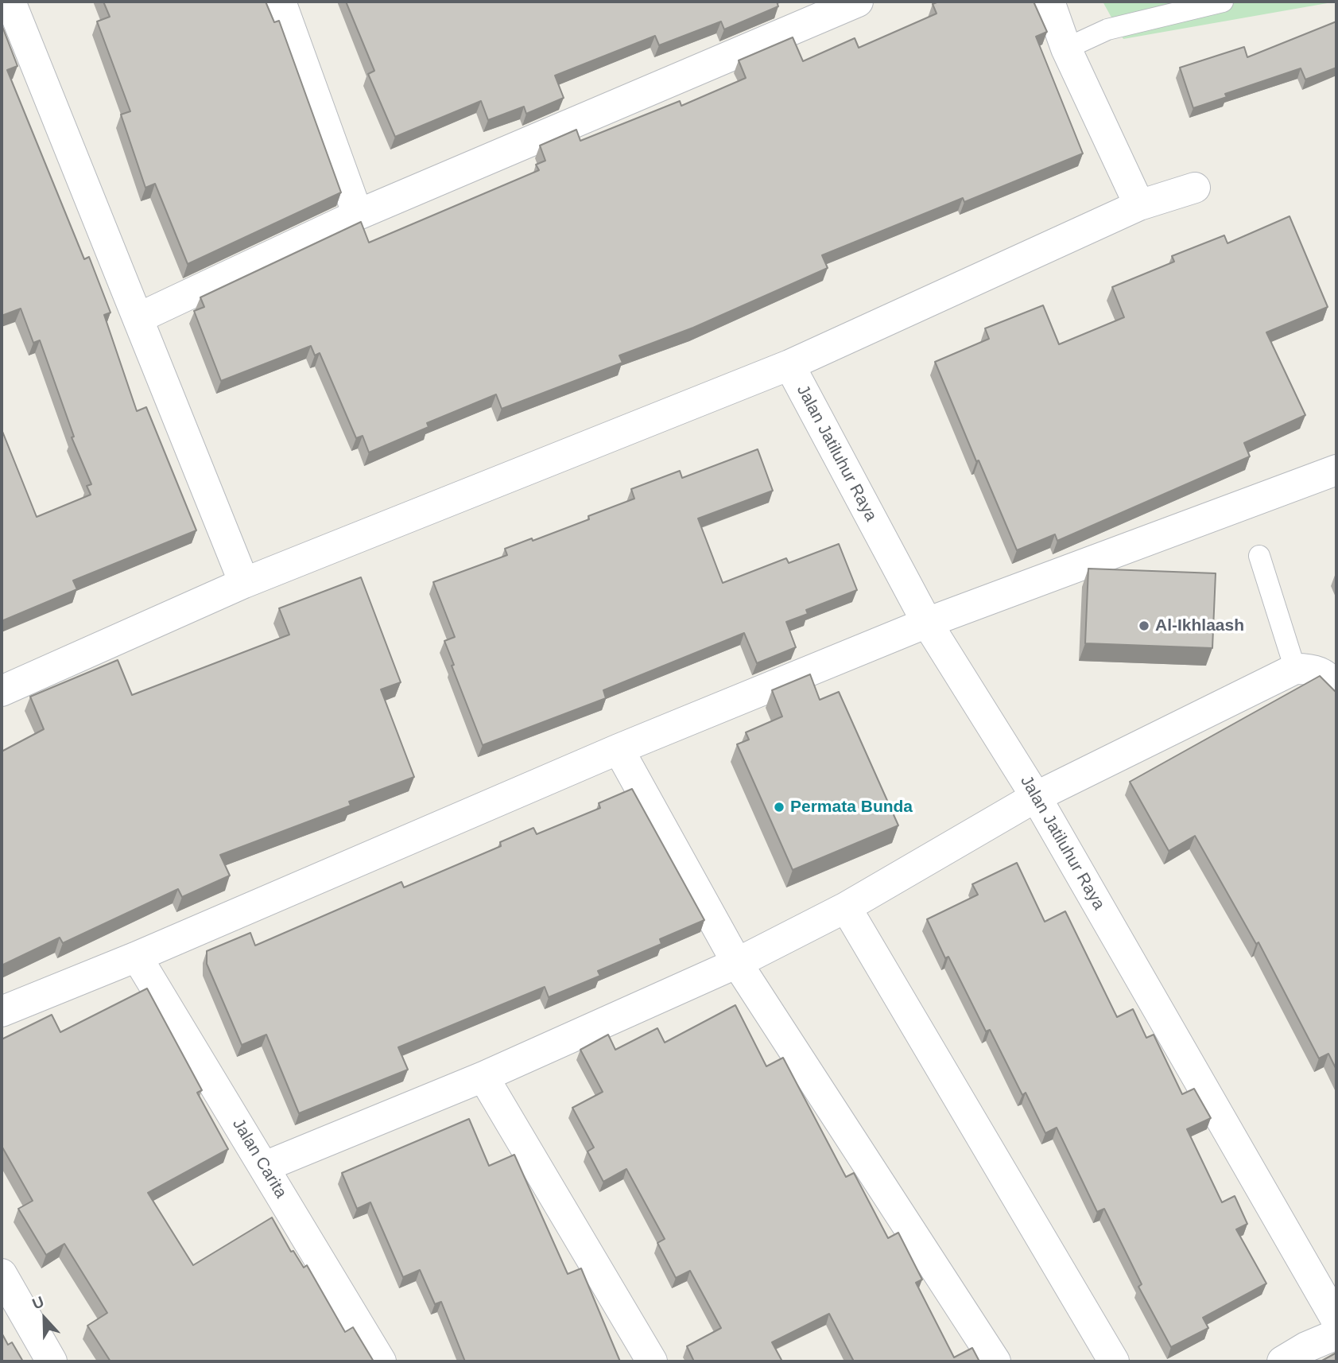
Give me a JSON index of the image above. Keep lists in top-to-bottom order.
{
  "streets": {
    "street": ["Jalan Jatiluhur Raya", "Jalan Carita"]
  },
  "places": ["Al-Ikhlaash", "Permata Bunda"],
  "north": "top"
}
